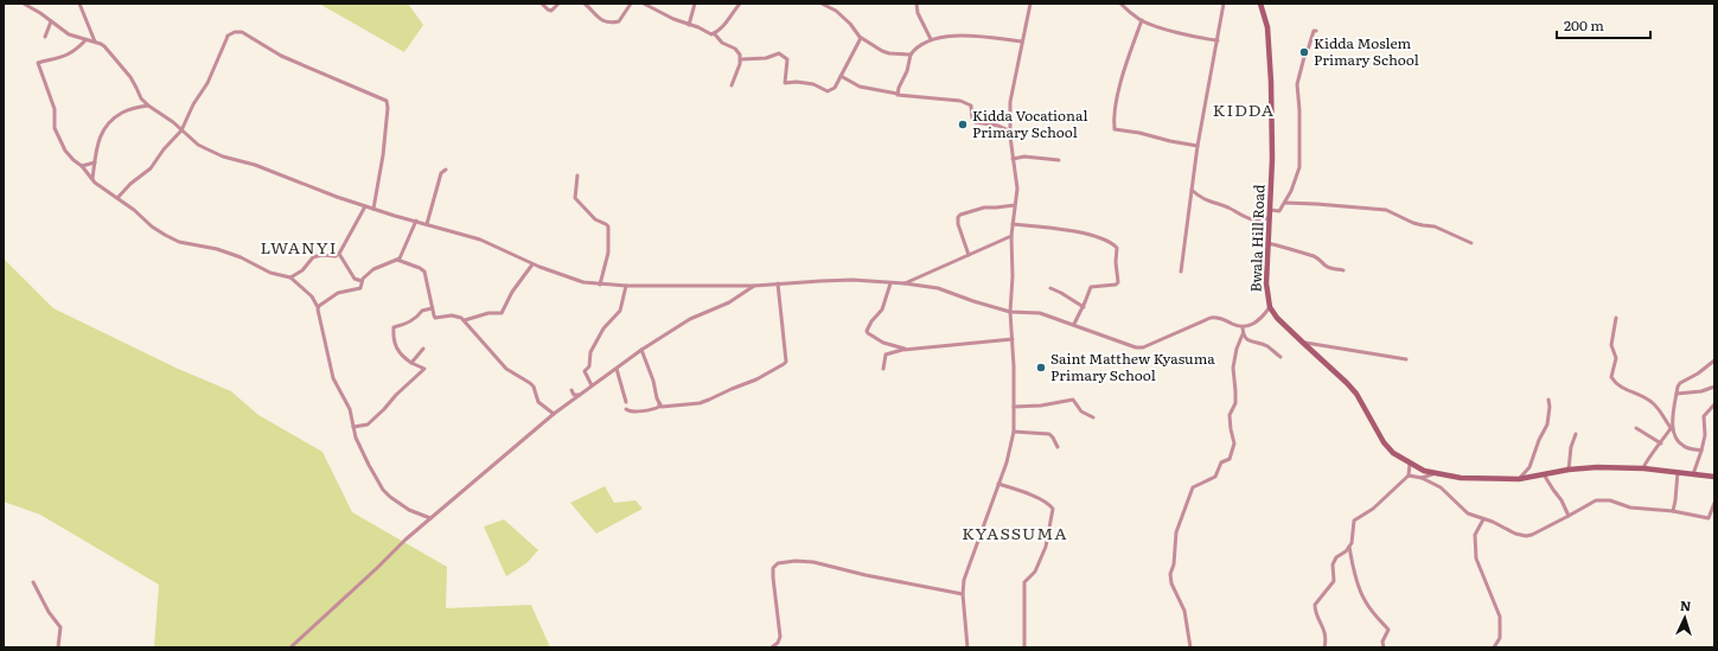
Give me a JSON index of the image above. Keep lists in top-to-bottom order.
{
  "streets": {
    "street": ["Bwala Hill Road"]
  },
  "districts": ["KIDDA", "LWANYI", "KYASSUMA"],
  "places": ["Kidda Moslem Primary School", "Kidda Vocational Primary School", "Saint Matthew Kyasuma Primary School"],
  "scale_bar": "200 m",
  "north": "top"
}
